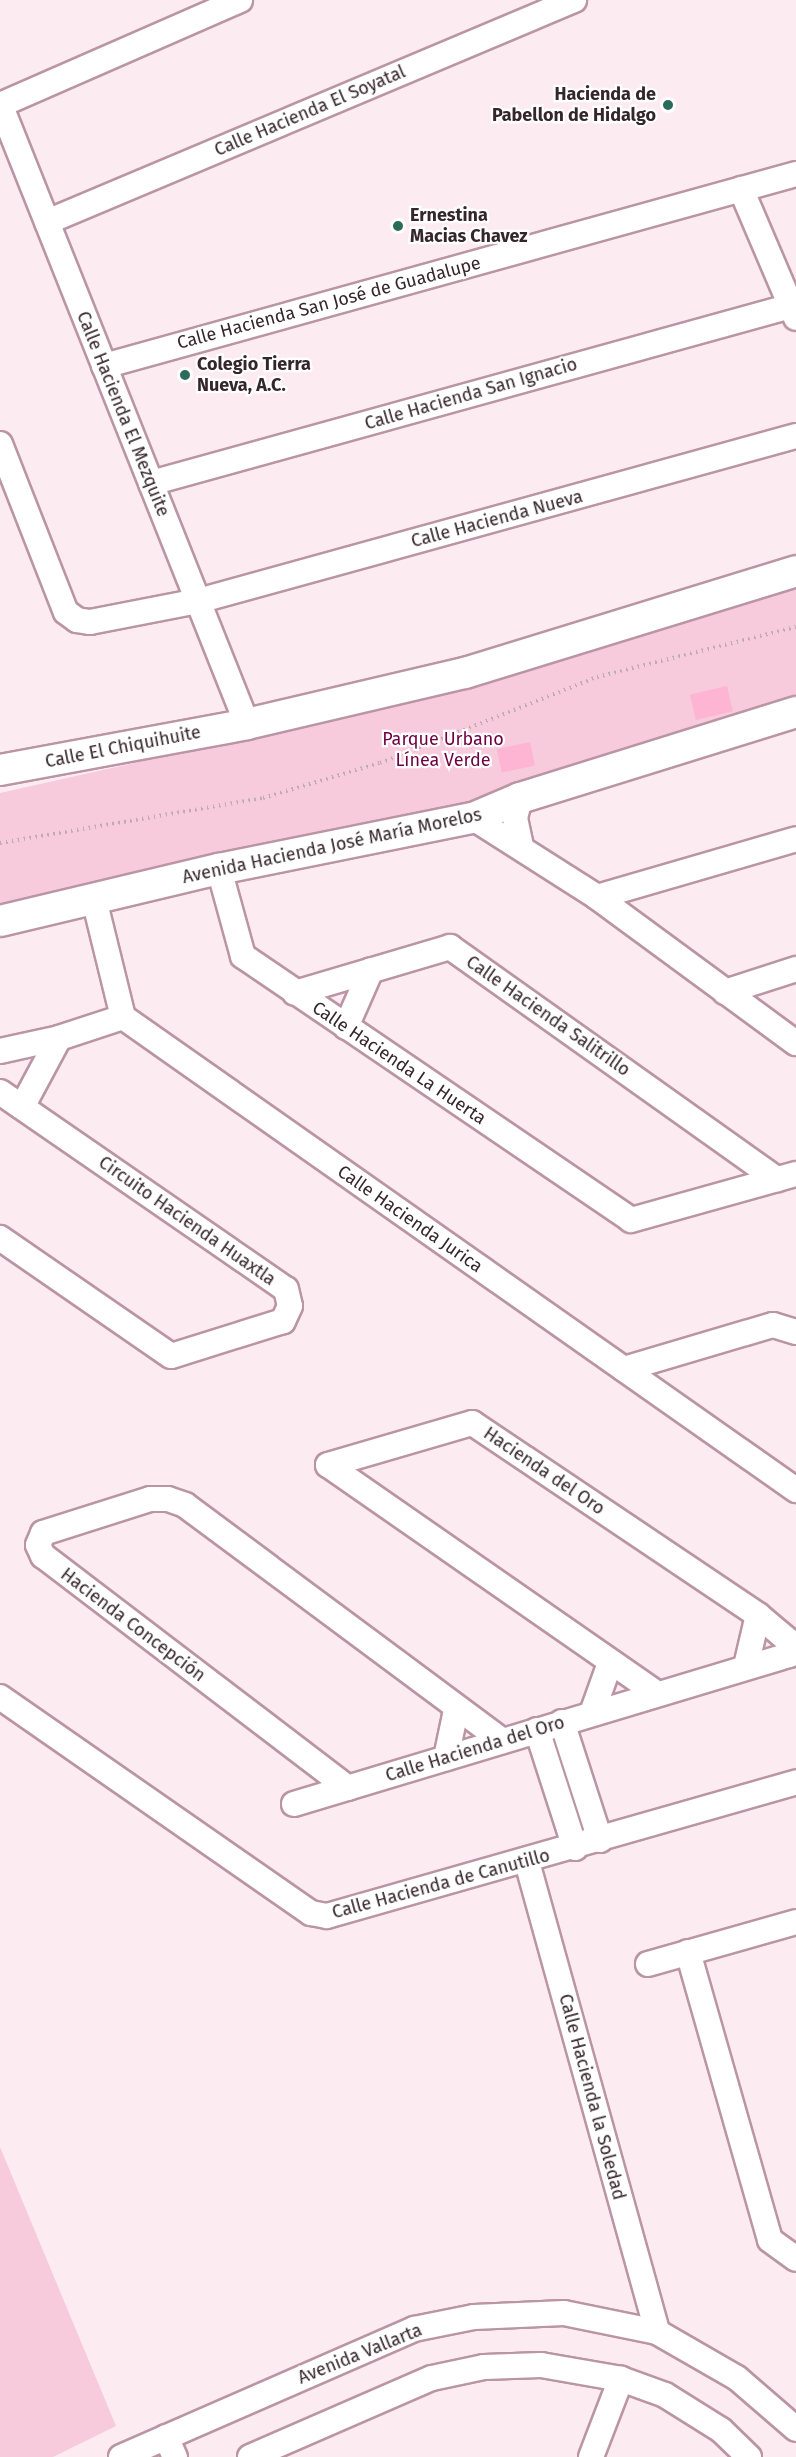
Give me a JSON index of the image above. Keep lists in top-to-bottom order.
{
  "streets": {
    "main road": ["Calle El Chiquihuite", "Avenida Hacienda José María Morelos"],
    "street": [
      "Calle Hacienda El Soyatal",
      "Calle Hacienda San José de Guadalupe",
      "Calle Hacienda San Ignacio",
      "Calle Hacienda El Mezquite",
      "Calle Hacienda Nueva",
      "Calle Hacienda Salitrillo",
      "Calle Hacienda La Huerta",
      "Calle Hacienda Jurica",
      "Circuito Hacienda Huaxtla",
      "Hacienda del Oro",
      "Hacienda Concepción",
      "Calle Hacienda del Oro",
      "Calle Hacienda de Canutillo",
      "Calle Hacienda la Soledad",
      "Avenida Vallarta"
    ]
  },
  "crossings": [
    ["Calle Hacienda El Soyatal", "Calle Hacienda El Mezquite"],
    ["Calle Hacienda San José de Guadalupe", "Calle Hacienda El Mezquite"],
    ["Calle Hacienda San Ignacio", "Calle Hacienda El Mezquite"],
    ["Calle Hacienda El Mezquite", "Calle Hacienda Nueva"],
    ["Calle Hacienda El Mezquite", "Calle El Chiquihuite"],
    ["Avenida Hacienda José María Morelos", "Calle Hacienda La Huerta"],
    ["Calle Hacienda Salitrillo", "Calle Hacienda La Huerta"],
    ["Hacienda del Oro", "Calle Hacienda del Oro"],
    ["Hacienda Concepción", "Calle Hacienda del Oro"],
    ["Calle Hacienda de Canutillo", "Calle Hacienda la Soledad"],
    ["Calle Hacienda la Soledad", "Avenida Vallarta"]
  ],
  "parks": ["Parque Urbano Línea Verde"],
  "places": ["Hacienda de Pabellon de Hidalgo", "Ernestina Macias Chavez", "Colegio Tierra Nueva, A.C."]
}
